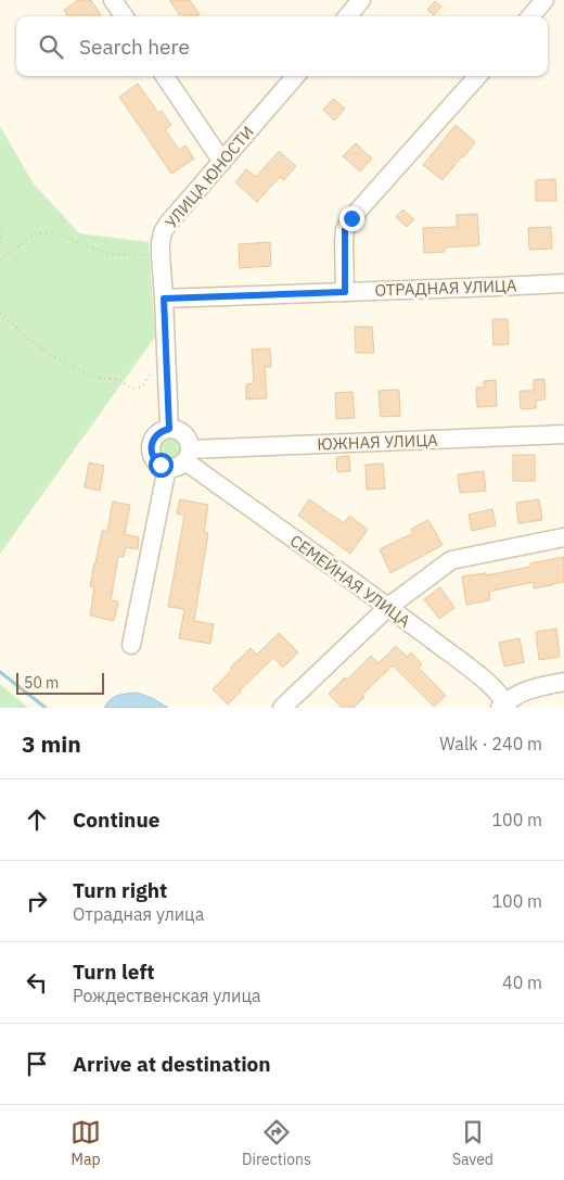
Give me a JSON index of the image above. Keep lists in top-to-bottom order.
{
  "streets": {
    "street": [
      "УЛИЦА ЮНОСТИ",
      "ОТРАДНАЯ УЛИЦА",
      "ЮЖНАЯ УЛИЦА",
      "СЕМЕЙНАЯ УЛИЦА"
    ]
  },
  "crossings": [
    ["УЛИЦА ЮНОСТИ", "ОТРАДНАЯ УЛИЦА"],
    ["УЛИЦА ЮНОСТИ", "ЮЖНАЯ УЛИЦА"],
    ["УЛИЦА ЮНОСТИ", "СЕМЕЙНАЯ УЛИЦА"],
    ["ЮЖНАЯ УЛИЦА", "СЕМЕЙНАЯ УЛИЦА"]
  ],
  "scale_bar": "50 m",
  "page": {
    "search": "Search here",
    "scale": "50 m",
    "heading": ["3 min", "Walk · 240 m"],
    "list": [
      ["Continue", "100 m"],
      ["Turn right", "Отрадная улица", "100 m"],
      ["Turn left", "Рождественская улица", "40 m"],
      "Arrive at destination"
    ],
    "nav": ["Map", "Directions", "Saved"]
  }
}
